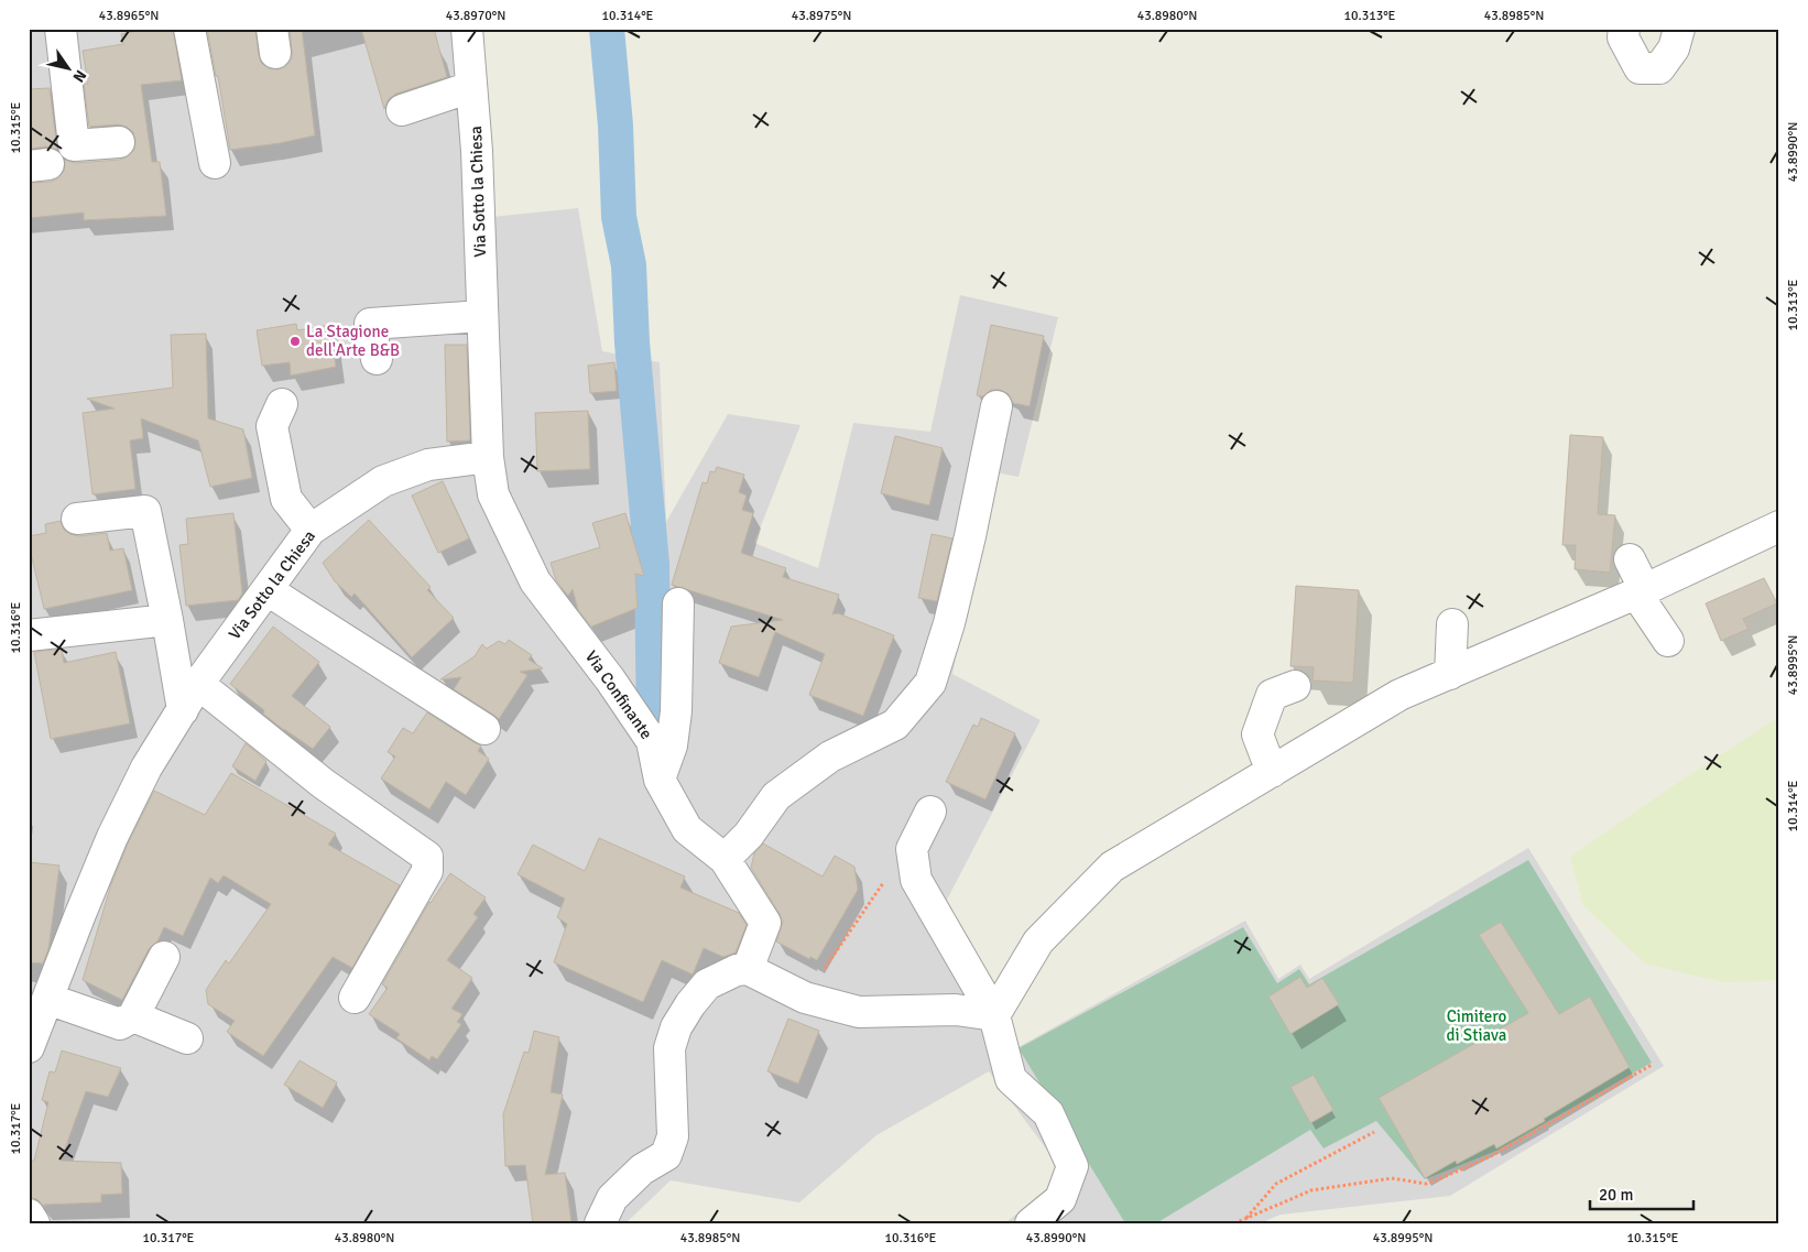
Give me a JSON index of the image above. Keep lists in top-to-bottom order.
{
  "streets": {
    "street": ["Via Sotto la Chiesa", "Via Confinante"]
  },
  "crossings": [
    ["Via Sotto la Chiesa", "Via Confinante"]
  ],
  "parks": ["Cimitero di Stiava"],
  "places": ["La Stagione dell'Arte B&B"],
  "scale_bar": "20 m",
  "north": "bottom right",
  "coordinates": [
    "43.8965°N",
    "43.8970°N",
    "10.314°E",
    "43.8975°N",
    "43.8980°N",
    "10.313°E",
    "43.8985°N",
    "10.315°E",
    "43.8990°N",
    "10.316°E",
    "43.8995°N",
    "10.317°E"
  ]
}
